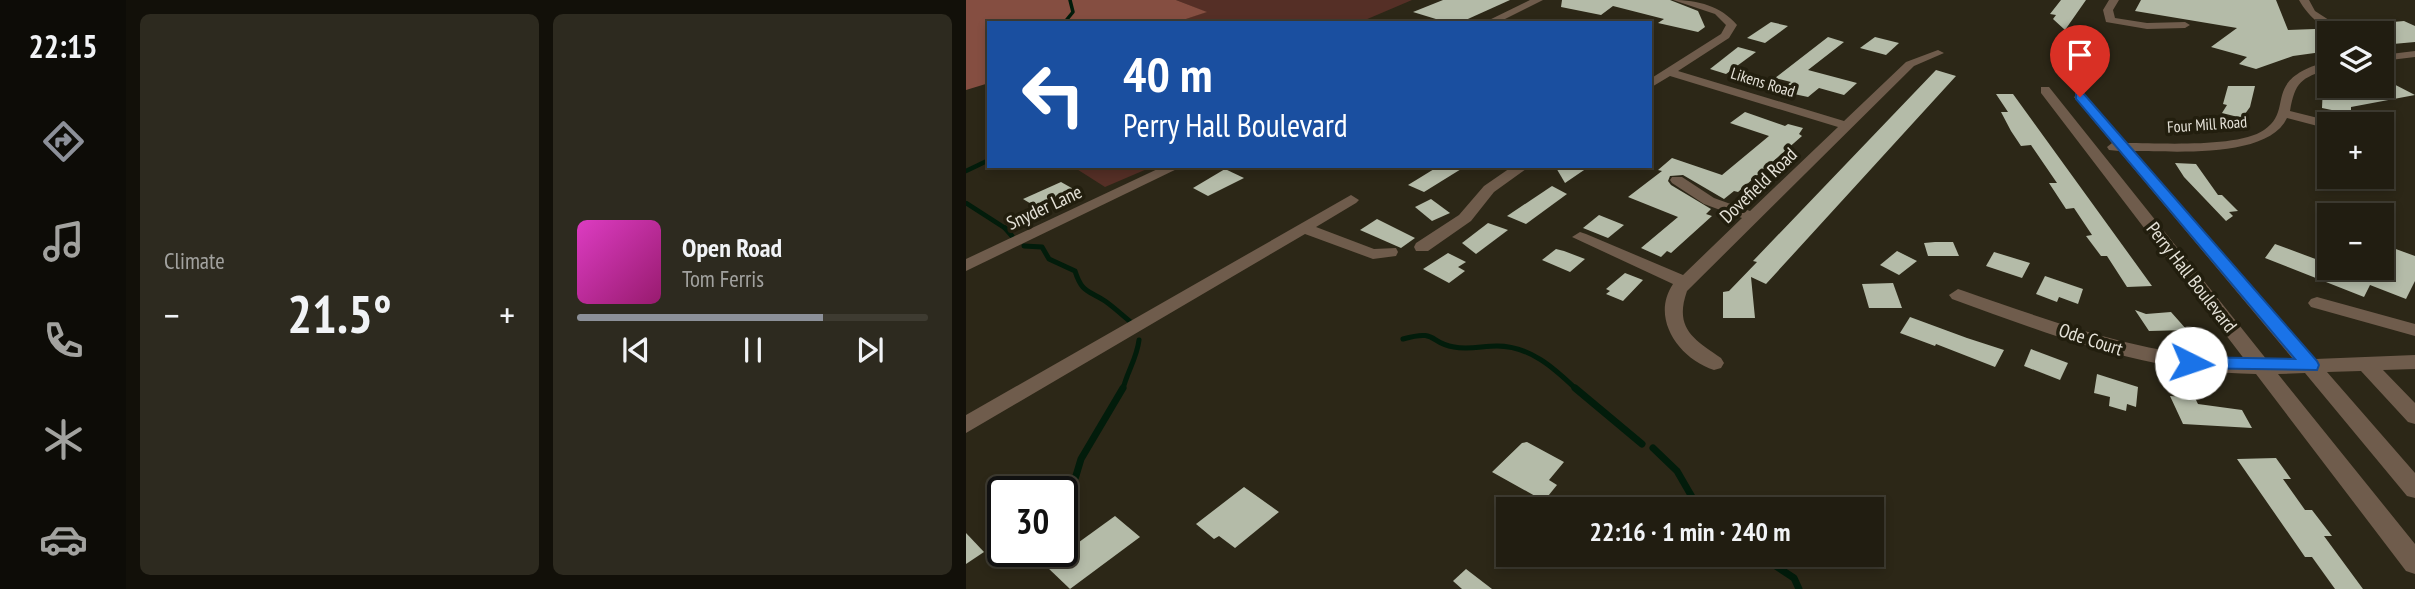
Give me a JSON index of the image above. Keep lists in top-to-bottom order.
{
  "streets": {
    "street": [
      "Likens Road",
      "Four Mill Road",
      "Dovefield Road",
      "Snyder Lane",
      "Perry Hall Boulevard",
      "Ode Court"
    ]
  },
  "crossings": [
    ["Likens Road", "Dovefield Road"],
    ["Four Mill Road", "Perry Hall Boulevard"],
    ["Perry Hall Boulevard", "Ode Court"]
  ],
  "page": {
    "tabs": "22:15",
    "tile": "Climate",
    "map_buttons": ["+", "−"],
    "turn": ["40 m", "Perry Hall Boulevard"],
    "song": ["Open Road", "Tom Ferris"],
    "heat": ["−", "21.5°", "+"],
    "limit": "30",
    "trip": "22:16 · 1 min · 240 m"
  }
}
